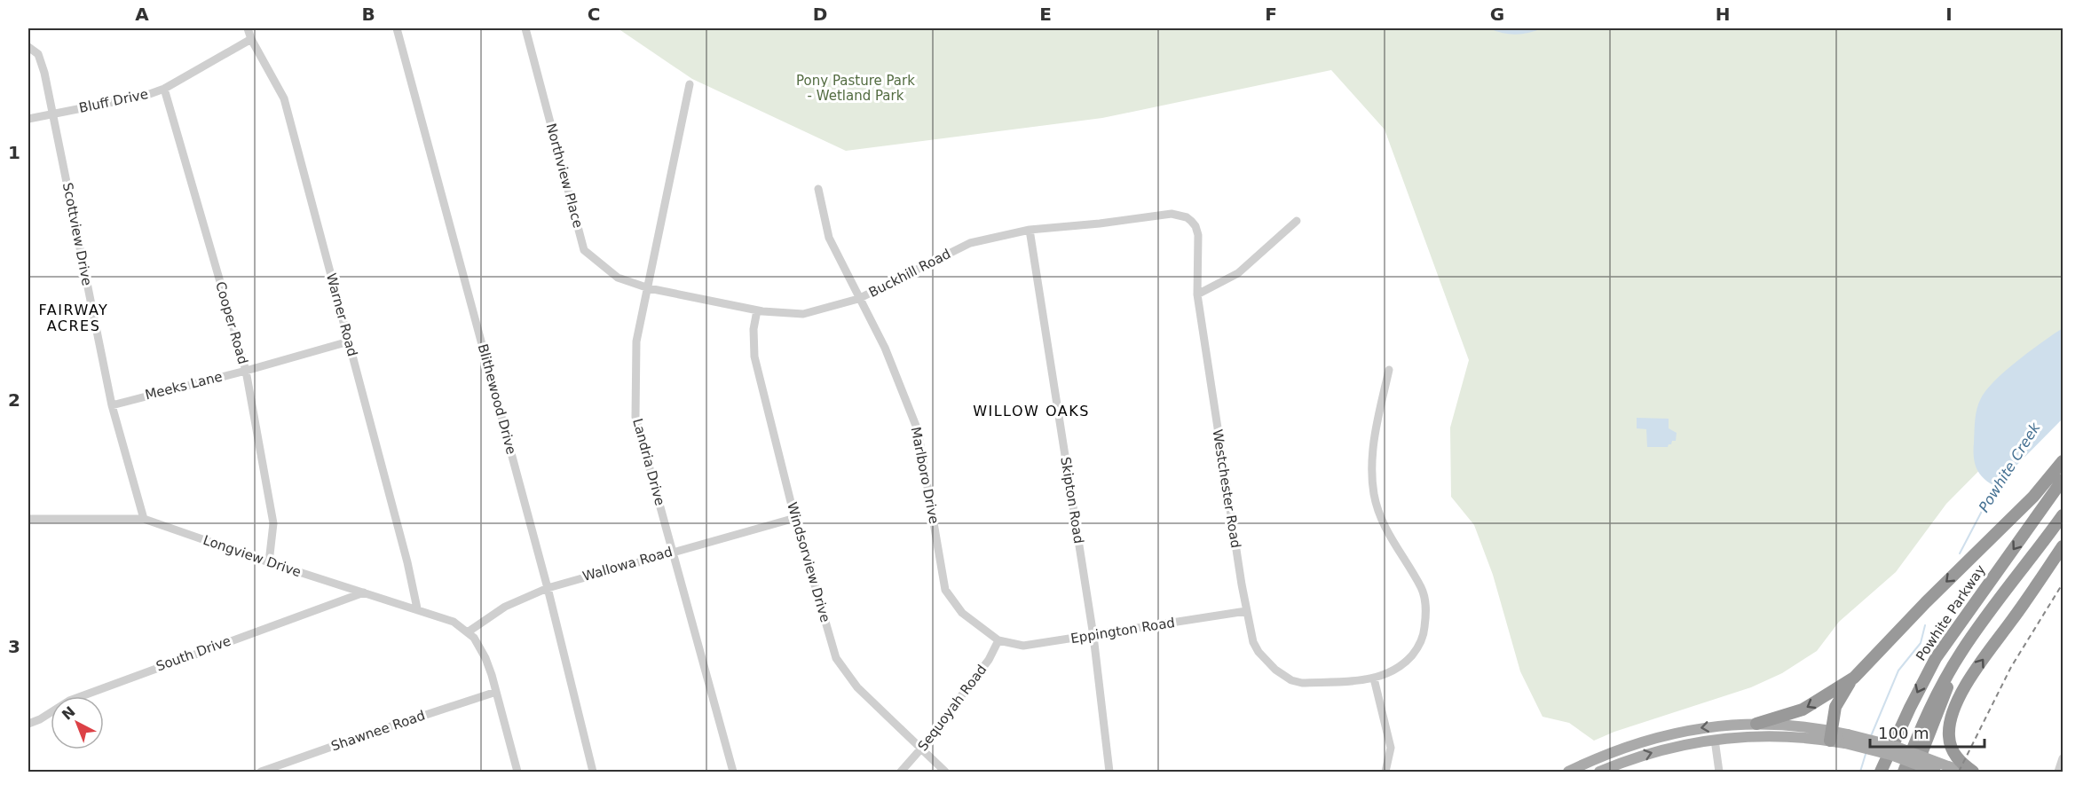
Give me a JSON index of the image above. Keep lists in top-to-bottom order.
{
  "streets": {
    "highway": ["Powhite Parkway"],
    "street": [
      "Bluff Drive",
      "Northview Place",
      "Scottview Drive",
      "Buckhill Road",
      "Warner Road",
      "Cooper Road",
      "Meeks Lane",
      "Blithewood Drive",
      "Landria Drive",
      "Marlboro Drive",
      "Westchester Road",
      "Skipton Road",
      "Longview Drive",
      "Windsorview Drive",
      "Wallowa Road",
      "Eppington Road",
      "South Drive",
      "Sequoyah Road",
      "Shawnee Road"
    ]
  },
  "crossings": [
    ["Bluff Drive", "Scottview Drive"],
    ["Bluff Drive", "Warner Road"],
    ["Bluff Drive", "Cooper Road"],
    ["Northview Place", "Buckhill Road"],
    ["Northview Place", "Landria Drive"],
    ["Scottview Drive", "Meeks Lane"],
    ["Scottview Drive", "Longview Drive"],
    ["Buckhill Road", "Landria Drive"],
    ["Buckhill Road", "Marlboro Drive"],
    ["Buckhill Road", "Westchester Road"],
    ["Buckhill Road", "Skipton Road"],
    ["Buckhill Road", "Windsorview Drive"],
    ["Warner Road", "Meeks Lane"],
    ["Warner Road", "Longview Drive"],
    ["Cooper Road", "Meeks Lane"],
    ["Cooper Road", "Longview Drive"],
    ["Blithewood Drive", "Wallowa Road"],
    ["Landria Drive", "Wallowa Road"],
    ["Marlboro Drive", "Eppington Road"],
    ["Marlboro Drive", "Sequoyah Road"],
    ["Westchester Road", "Eppington Road"],
    ["Skipton Road", "Eppington Road"],
    ["Longview Drive", "Wallowa Road"],
    ["Longview Drive", "South Drive"],
    ["Windsorview Drive", "Wallowa Road"],
    ["Windsorview Drive", "Sequoyah Road"],
    ["Eppington Road", "Sequoyah Road"]
  ],
  "districts": ["FAIRWAY ACRES", "WILLOW OAKS"],
  "water": ["Powhite Creek"],
  "parks": ["Pony Pasture Park - Wetland Park"],
  "scale_bar": "100 m",
  "north": "top left",
  "grid": {
    "columns": [
      "A",
      "B",
      "C",
      "D",
      "E",
      "F",
      "G",
      "H",
      "I"
    ],
    "rows": ["1", "2", "3"]
  }
}
